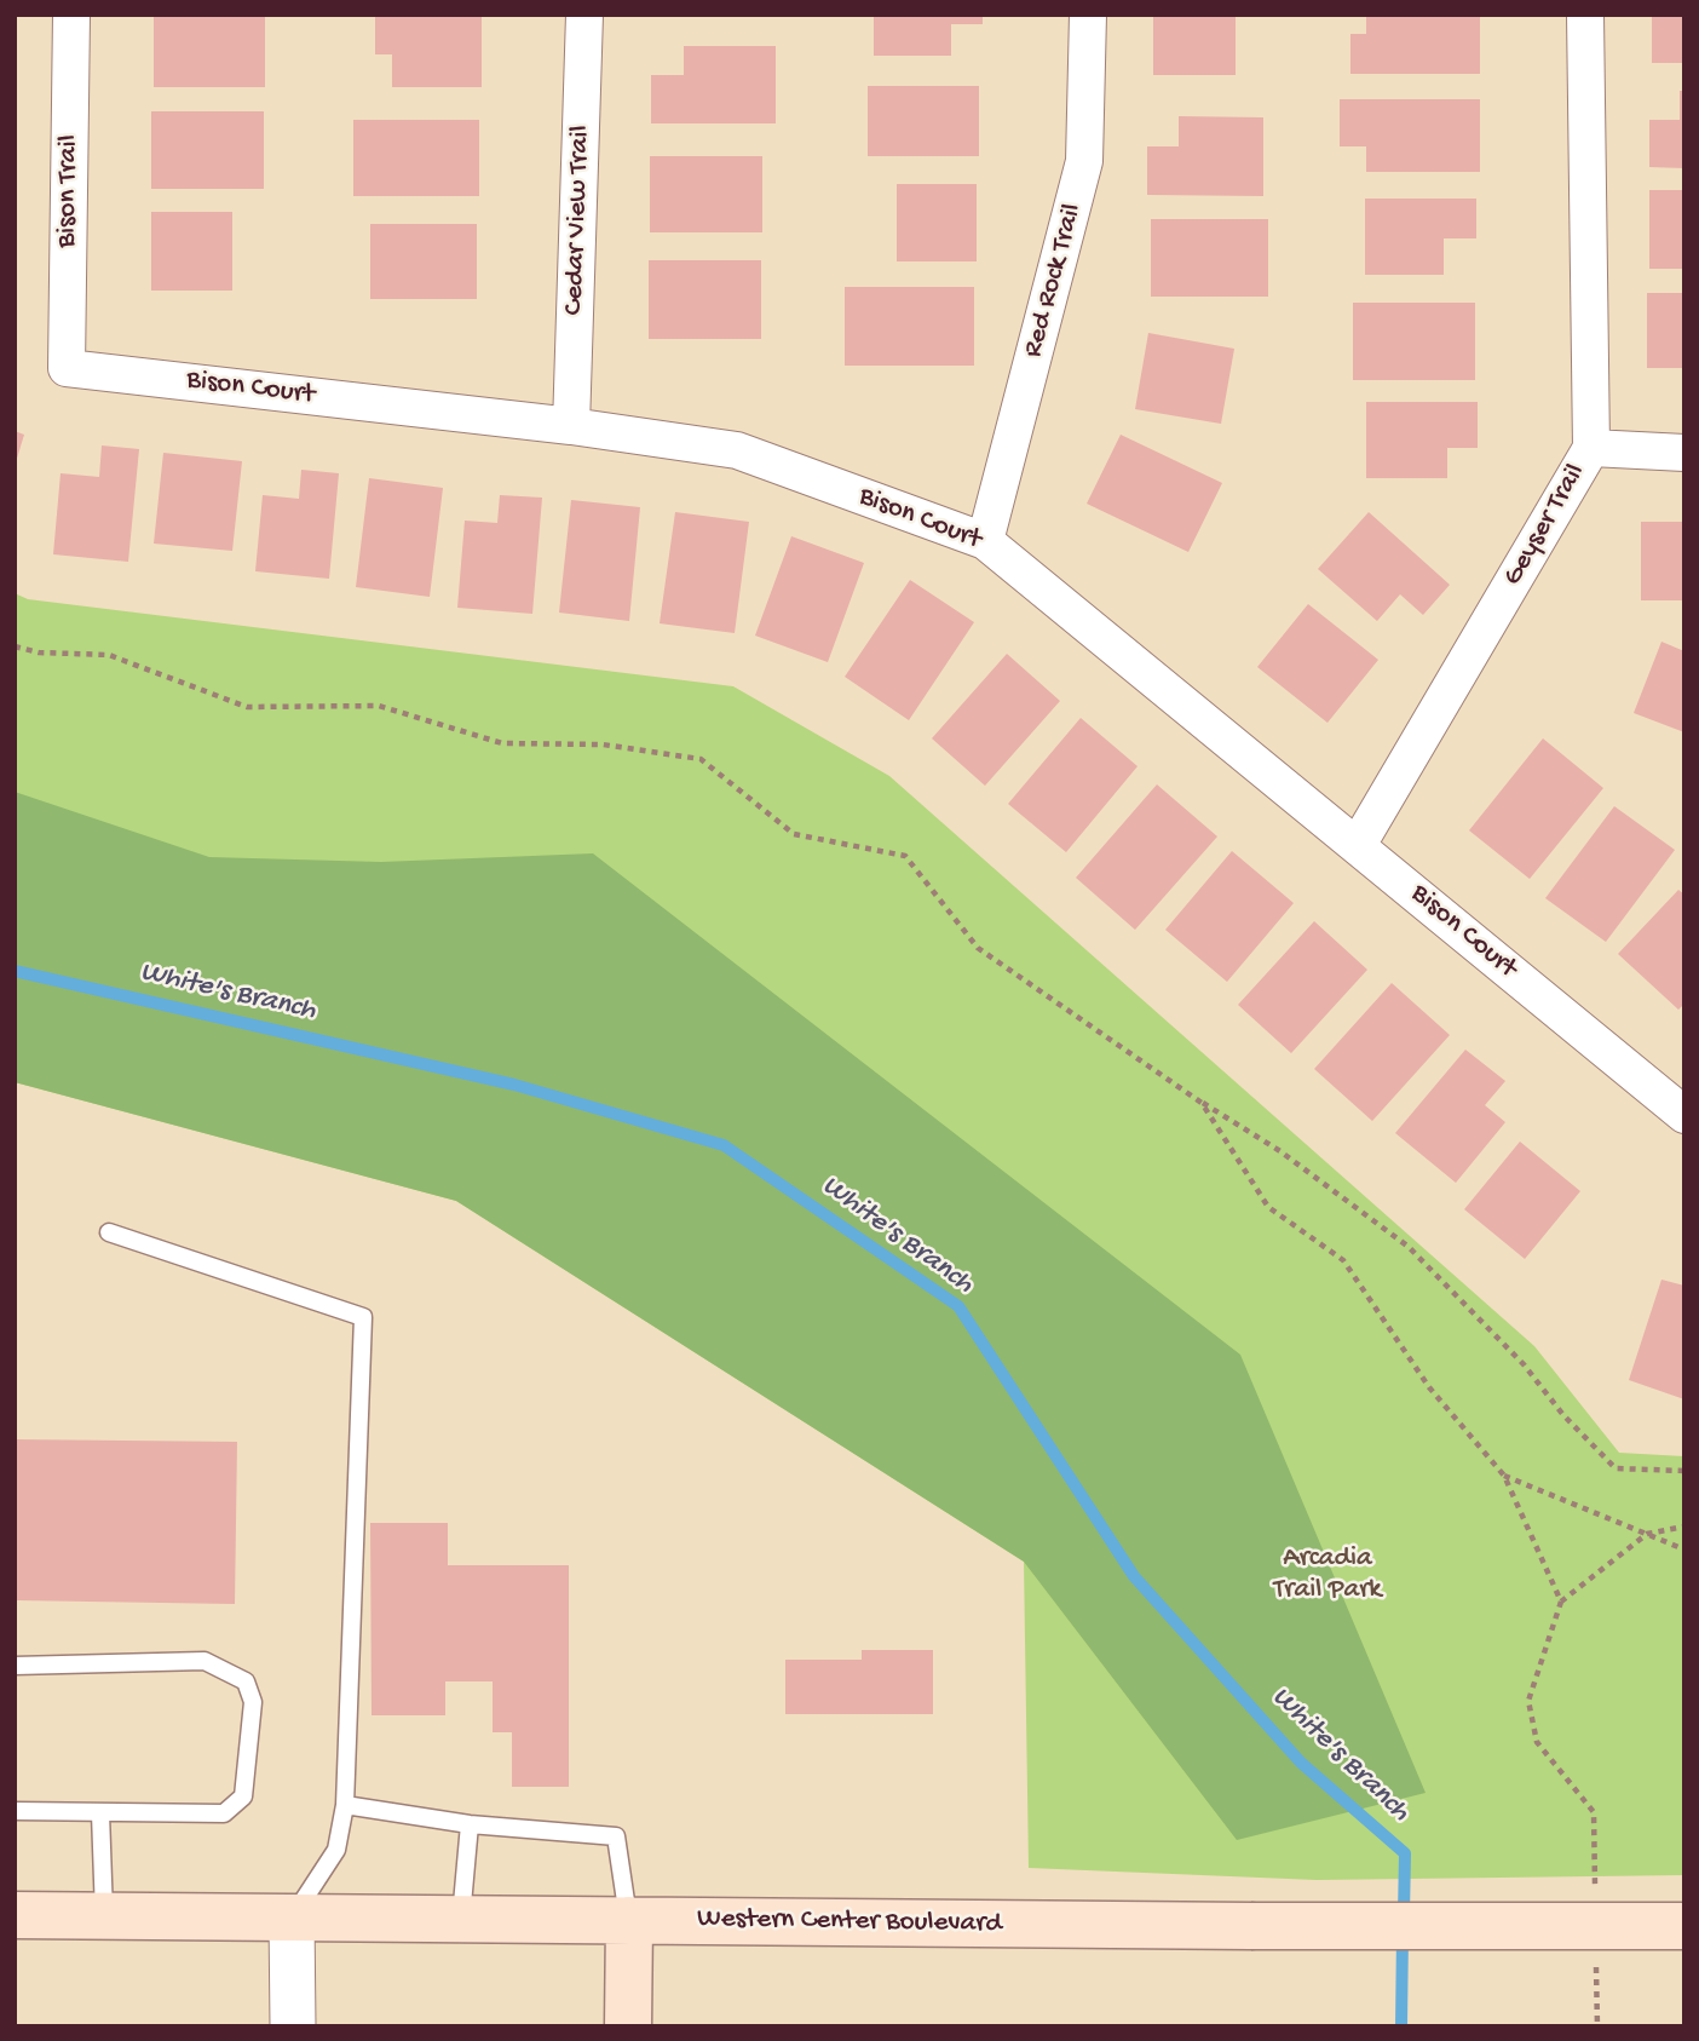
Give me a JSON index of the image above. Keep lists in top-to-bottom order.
{
  "streets": {
    "main road": ["Western Center Boulevard"],
    "street": [
      "Bison Trail",
      "Cedar View Trail",
      "Red Rock Trail",
      "Bison Court",
      "Geyser Trail"
    ]
  },
  "crossings": [
    ["Bison Trail", "Bison Court"],
    ["Cedar View Trail", "Bison Court"],
    ["Red Rock Trail", "Bison Court"],
    ["Bison Court", "Geyser Trail"]
  ],
  "water": ["White's Branch"],
  "parks": ["Arcadia Trail Park"]
}
